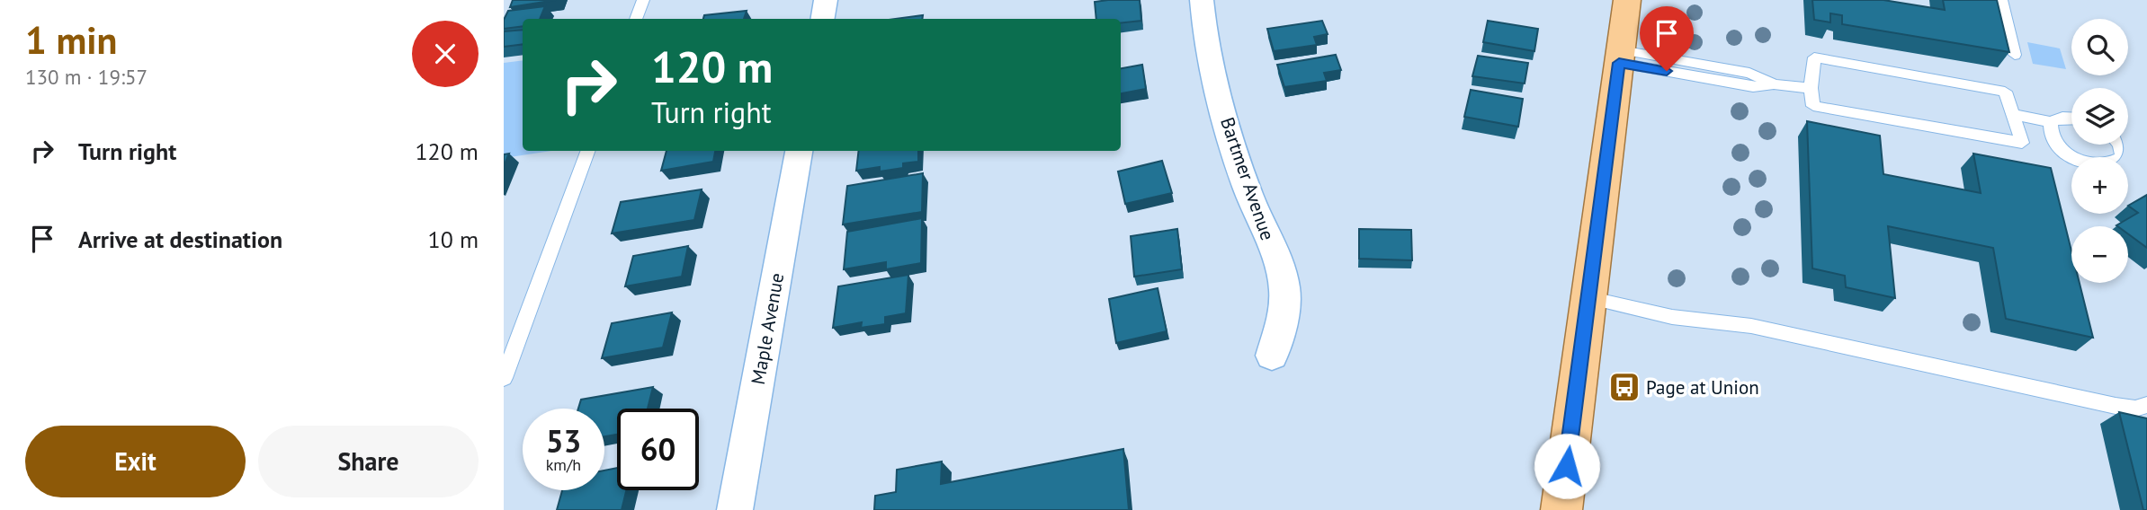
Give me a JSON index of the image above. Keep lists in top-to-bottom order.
{
  "streets": {
    "street": ["Bartmer Avenue", "Maple Avenue"]
  },
  "places": {
    "bus stop": ["Page at Union"]
  },
  "page": {
    "heading": ["1 min", "130 m · 19:57"],
    "map_buttons": ["+", "−"],
    "turn": ["120 m", "Turn right"],
    "list": [
      {
        "name": "Turn right",
        "value": "120 m"
      },
      {
        "name": "Arrive at destination",
        "value": "10 m"
      }
    ],
    "speed": "53 km/h",
    "limit": "60",
    "buttons": ["Exit", "Share"]
  }
}
